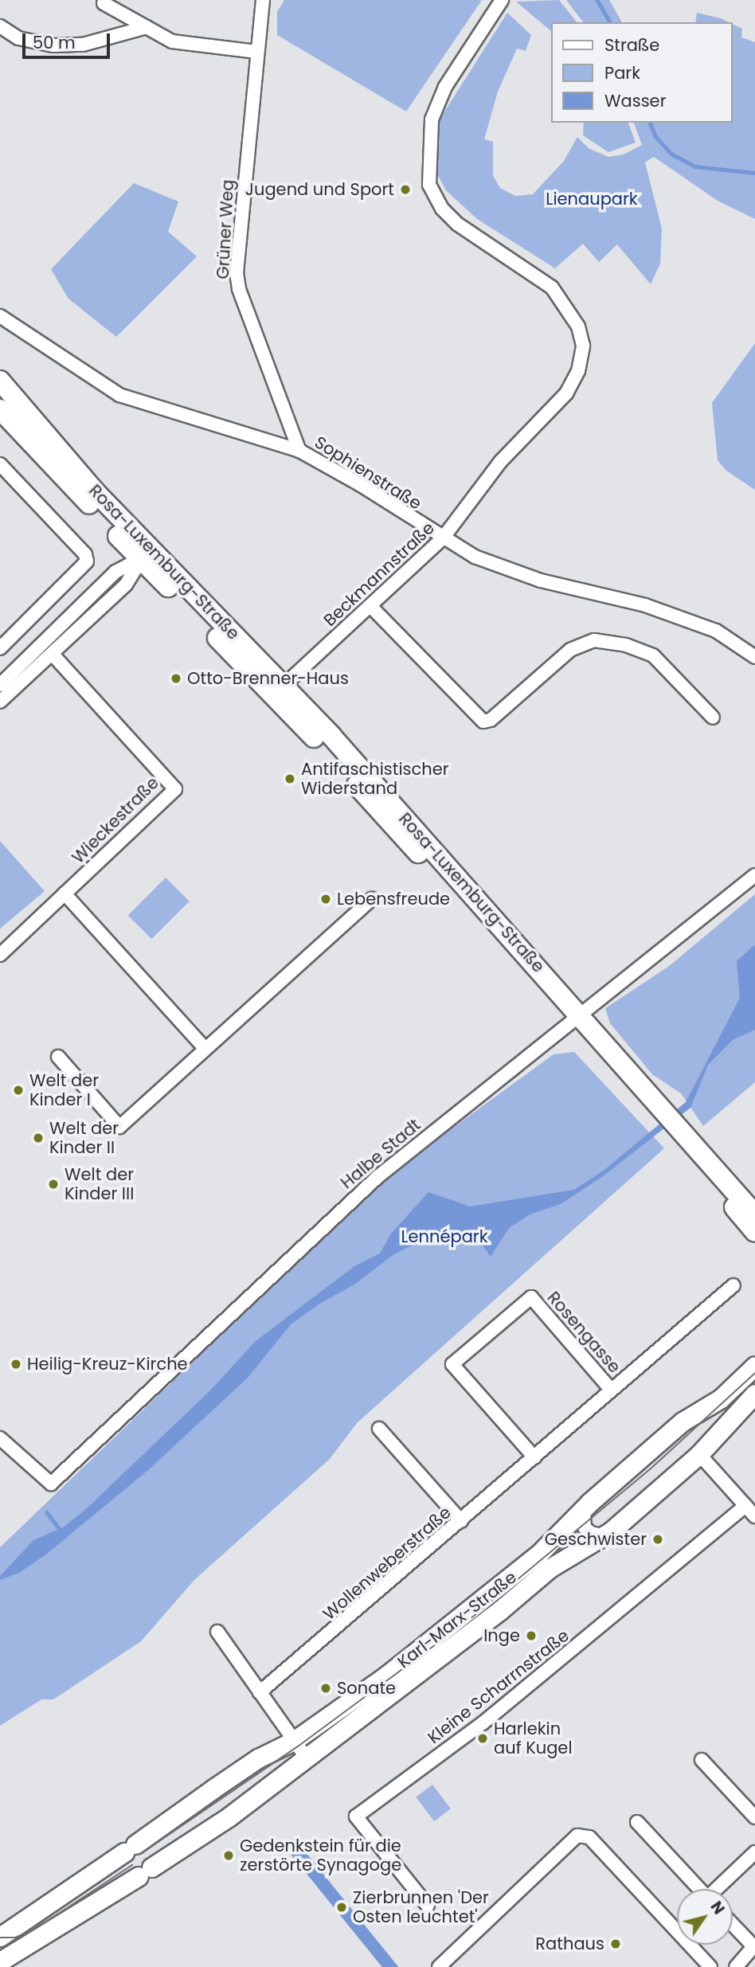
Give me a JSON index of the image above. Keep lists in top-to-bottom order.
{
  "streets": {
    "main road": ["Rosa-Luxemburg-Straße"],
    "street": [
      "Grüner Weg",
      "Sophienstraße",
      "Beckmannstraße",
      "Wieckestraße",
      "Halbe Stadt",
      "Rosengasse",
      "Wollenweberstraße",
      "Karl-Marx-Straße",
      "Kleine Scharrnstraße"
    ]
  },
  "crossings": [
    ["Grüner Weg", "Sophienstraße"],
    ["Sophienstraße", "Beckmannstraße"],
    ["Rosa-Luxemburg-Straße", "Beckmannstraße"],
    ["Rosa-Luxemburg-Straße", "Halbe Stadt"],
    ["Rosengasse", "Wollenweberstraße"]
  ],
  "parks": ["Lienaupark", "Lennépark"],
  "places": [
    "Jugend und Sport",
    "Otto-Brenner-Haus",
    "Antifaschistischer Widerstand",
    "Lebensfreude",
    "Welt der Kinder I",
    "Welt der Kinder II",
    "Welt der Kinder III",
    "Heilig-Kreuz-Kirche",
    "Geschwister",
    "Inge",
    "Sonate",
    "Harlekin auf Kugel",
    "Gedenkstein für die zerstörte Synagoge",
    "Zierbrunnen 'Der Osten leuchtet'",
    "Rathaus"
  ],
  "legend": ["Straße", "Park", "Wasser"],
  "scale_bar": "50 m",
  "north": "top right"
}
